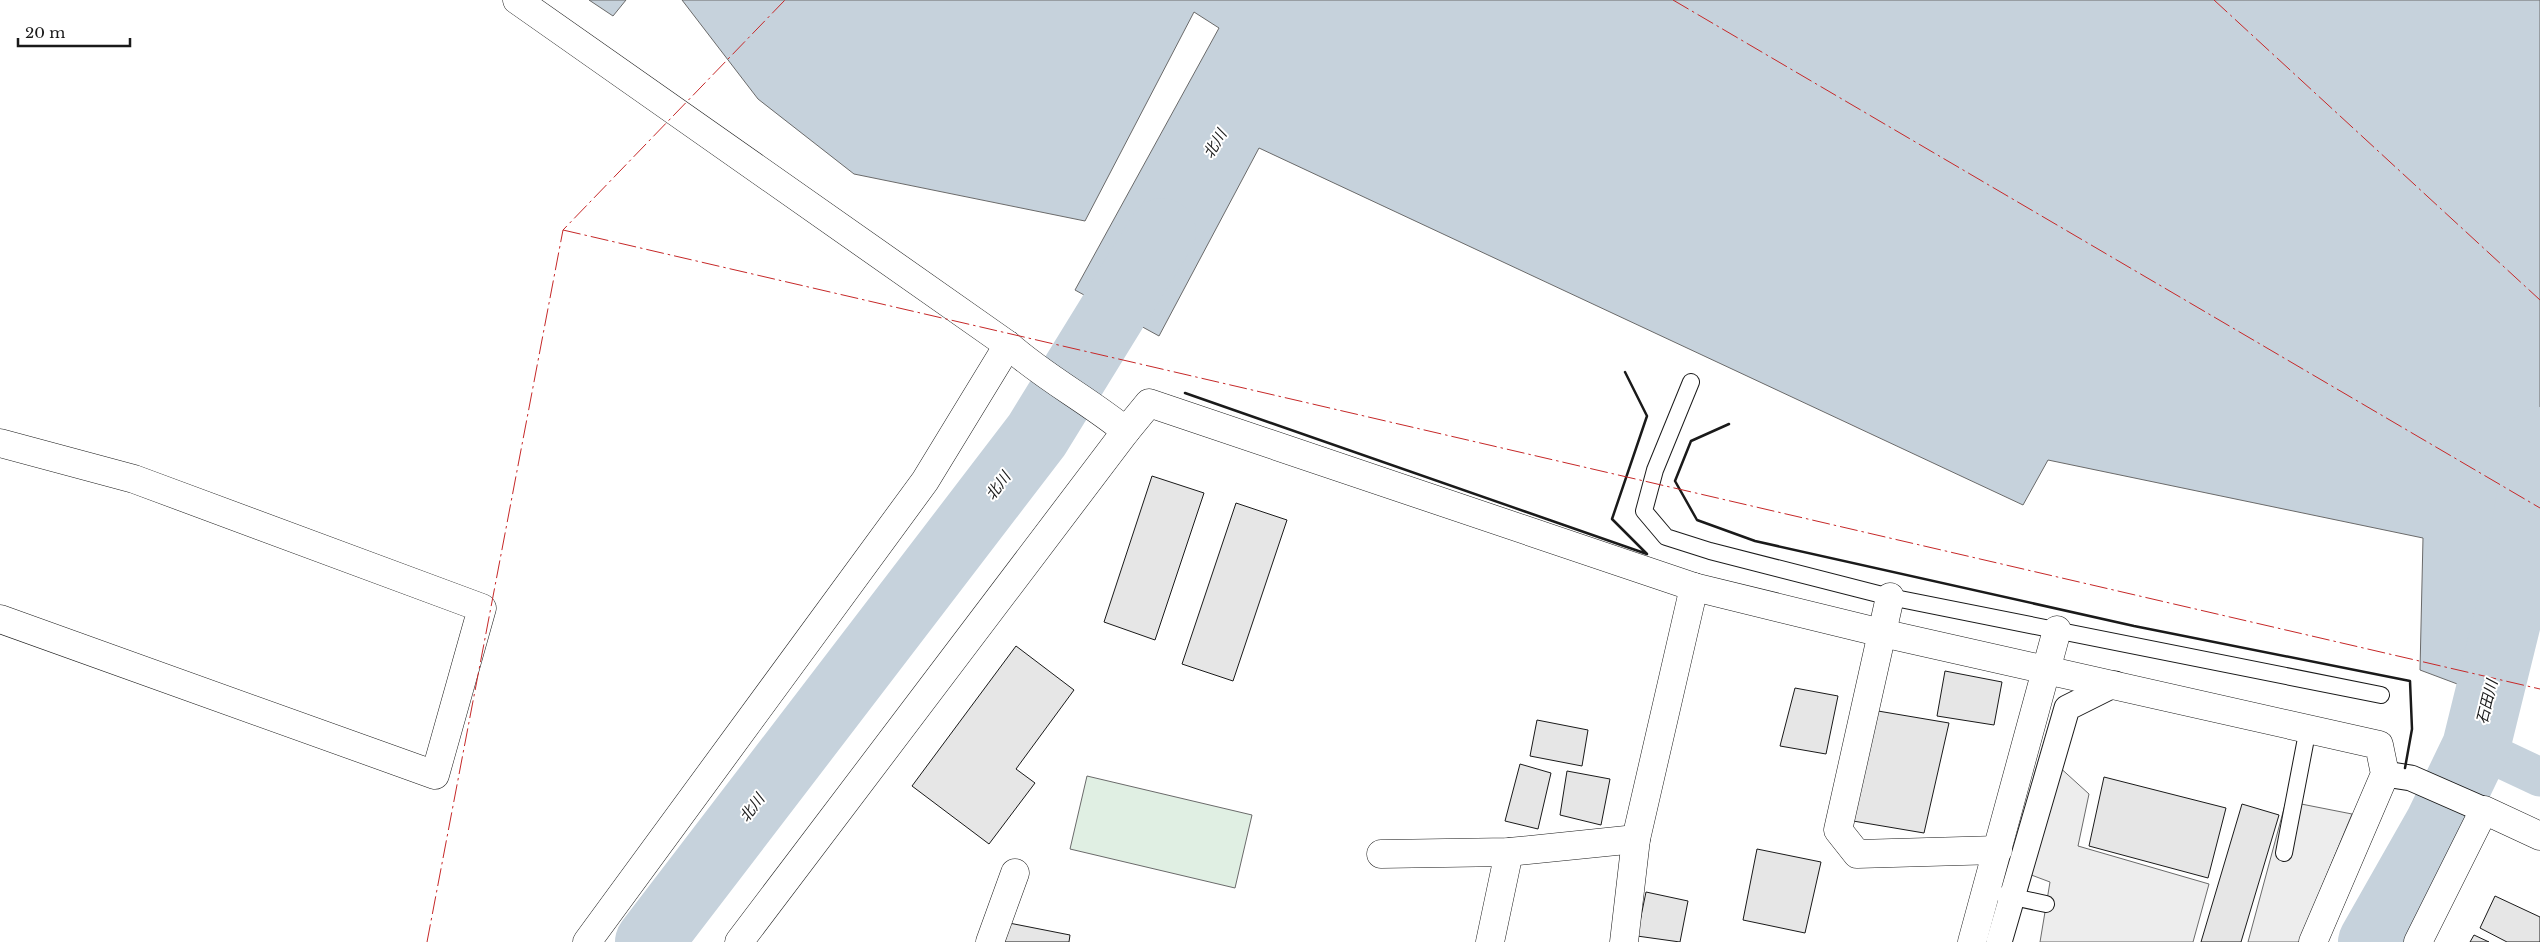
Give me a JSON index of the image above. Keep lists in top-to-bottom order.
{
  "water": ["北川", "石田川"],
  "scale_bar": "20 m"
}
